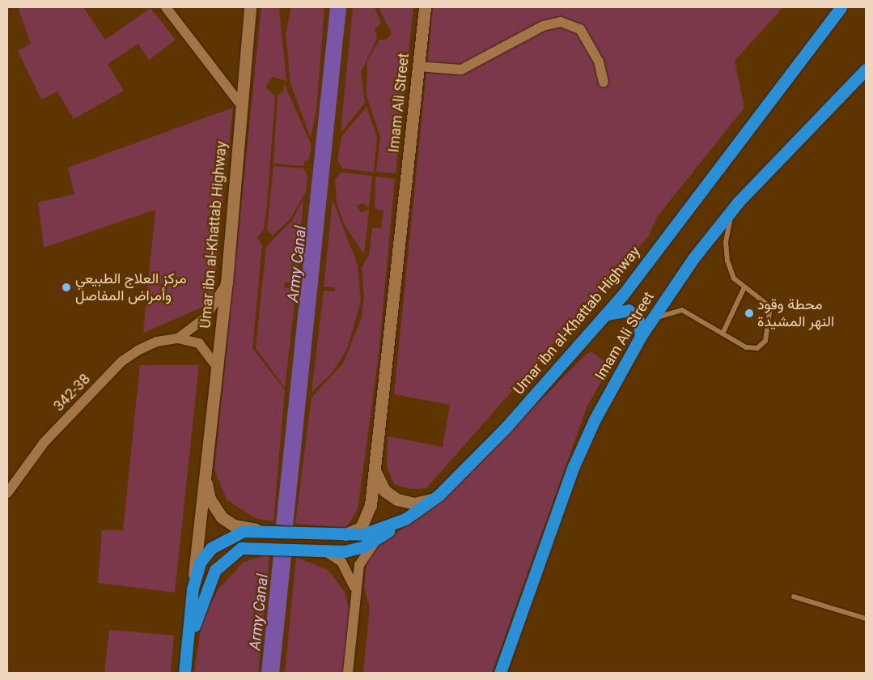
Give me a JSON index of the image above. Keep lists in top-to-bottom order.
{
  "streets": {
    "highway": ["Imam Ali Street", "Umar ibn al-Khattab Highway"],
    "street": ["342-38"]
  },
  "crossings": [
    ["Imam Ali Street", "Umar ibn al-Khattab Highway"]
  ],
  "water": ["Army Canal"],
  "places": ["مركز العلاج الطبيعي وأمراض المفاصل", "محطة وقود النهر المشيدة"]
}
